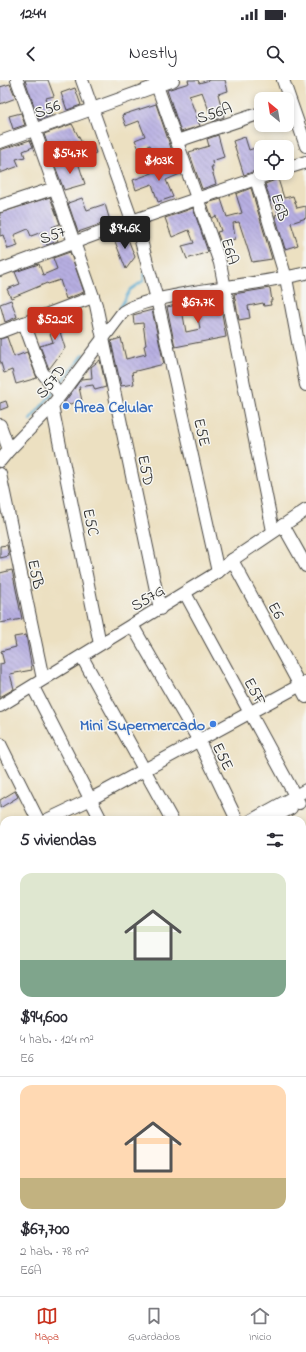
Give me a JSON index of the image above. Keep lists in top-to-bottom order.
{
  "streets": {
    "street": [
      "S56",
      "S56A",
      "E6B",
      "S57",
      "E6A",
      "S57D",
      "E5E",
      "E5D",
      "E5C",
      "E5B",
      "S57G",
      "E6",
      "E5F"
    ]
  },
  "crossings": [
    ["S56", "E6A"],
    ["S56A", "E6A"],
    ["E6B", "S57D"],
    ["S57", "E6A"],
    ["E6A", "S57D"],
    ["E6A", "S57G"],
    ["S57D", "E5E"],
    ["S57D", "E5D"],
    ["S57D", "E5C"],
    ["E5E", "S57G"],
    ["E5D", "S57G"],
    ["E5C", "S57G"],
    ["E5B", "S57G"],
    ["S57G", "E6"],
    ["S57G", "E5F"]
  ],
  "places": ["Area Celular", "Mini Supermercado"],
  "north": "top left",
  "page": {
    "status": "12:44",
    "header": "Nestly",
    "price": [
      "$54.7K",
      "$103K",
      "$94.6K",
      "$67.7K",
      "$52.2K"
    ],
    "heading": "5 viviendas",
    "list": [
      {
        "name": "$94,600",
        "note": "4 hab. · 124 m² · E6"
      },
      {
        "name": "$67,700",
        "note": "2 hab. · 78 m² · E6A"
      }
    ],
    "tabs": ["Mapa", "Guardados", "Inicio"]
  }
}
